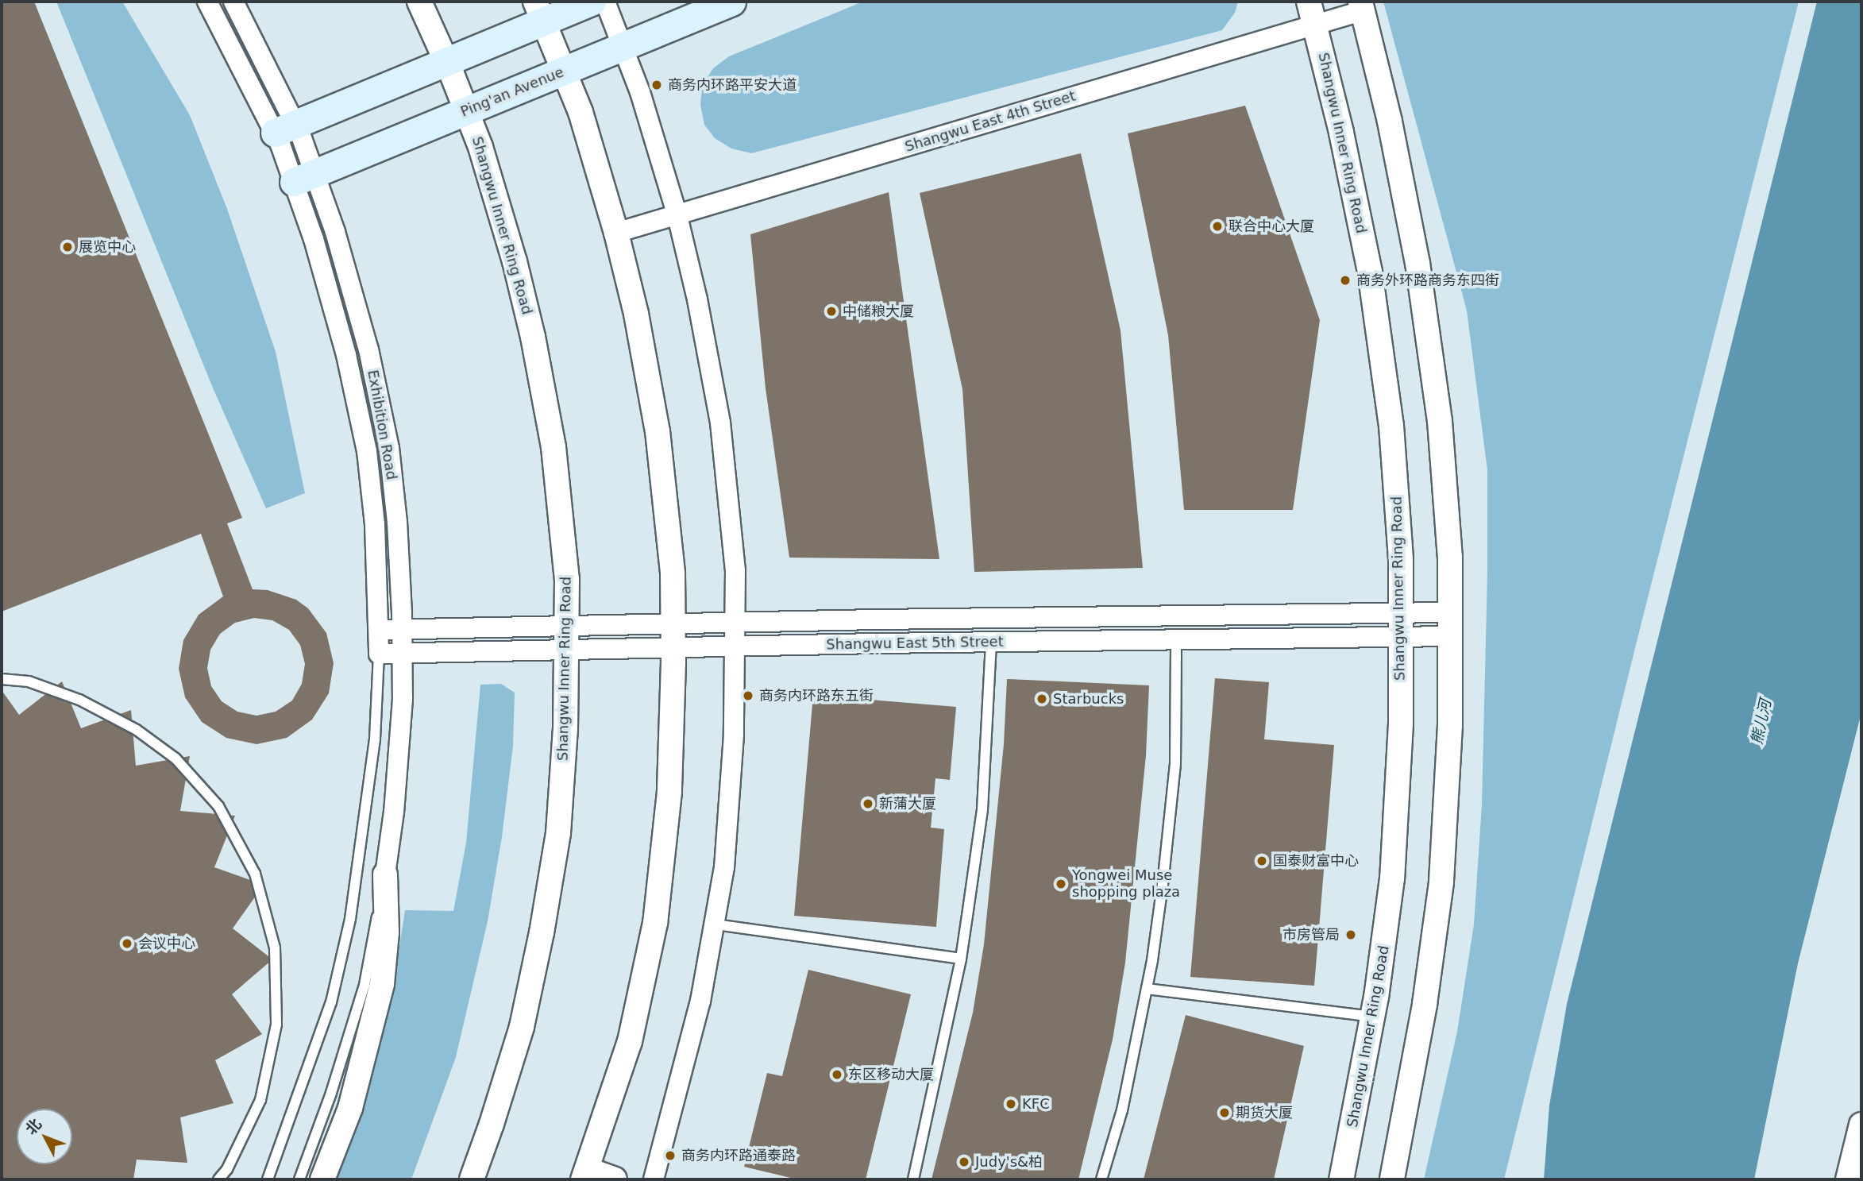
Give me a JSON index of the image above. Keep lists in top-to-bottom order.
{
  "streets": {
    "main road": ["Ping'an Avenue"],
    "street": [
      "Shangwu East 4th Street",
      "Shangwu Inner Ring Road",
      "Exhibition Road",
      "Shangwu East 5th Street"
    ]
  },
  "crossings": [
    ["Ping'an Avenue", "Shangwu Inner Ring Road"],
    ["Ping'an Avenue", "Exhibition Road"],
    ["Shangwu East 4th Street", "Shangwu Inner Ring Road"],
    ["Shangwu Inner Ring Road", "Shangwu East 5th Street"],
    ["Exhibition Road", "Shangwu East 5th Street"]
  ],
  "water": ["熊儿河"],
  "places": [
    "商务内环路平安大道",
    "联合中心大厦",
    "展览中心",
    "商务外环路商务东四街",
    "中储粮大厦",
    "商务内环路东五街",
    "Starbucks",
    "新蒲大厦",
    "国泰财富中心",
    "Yongwei Muse shopping plaza",
    "市房管局",
    "会议中心",
    "东区移动大厦",
    "KFC",
    "期货大厦",
    "商务内环路通泰路",
    "Judy's&柏"
  ],
  "north": "top left"
}
